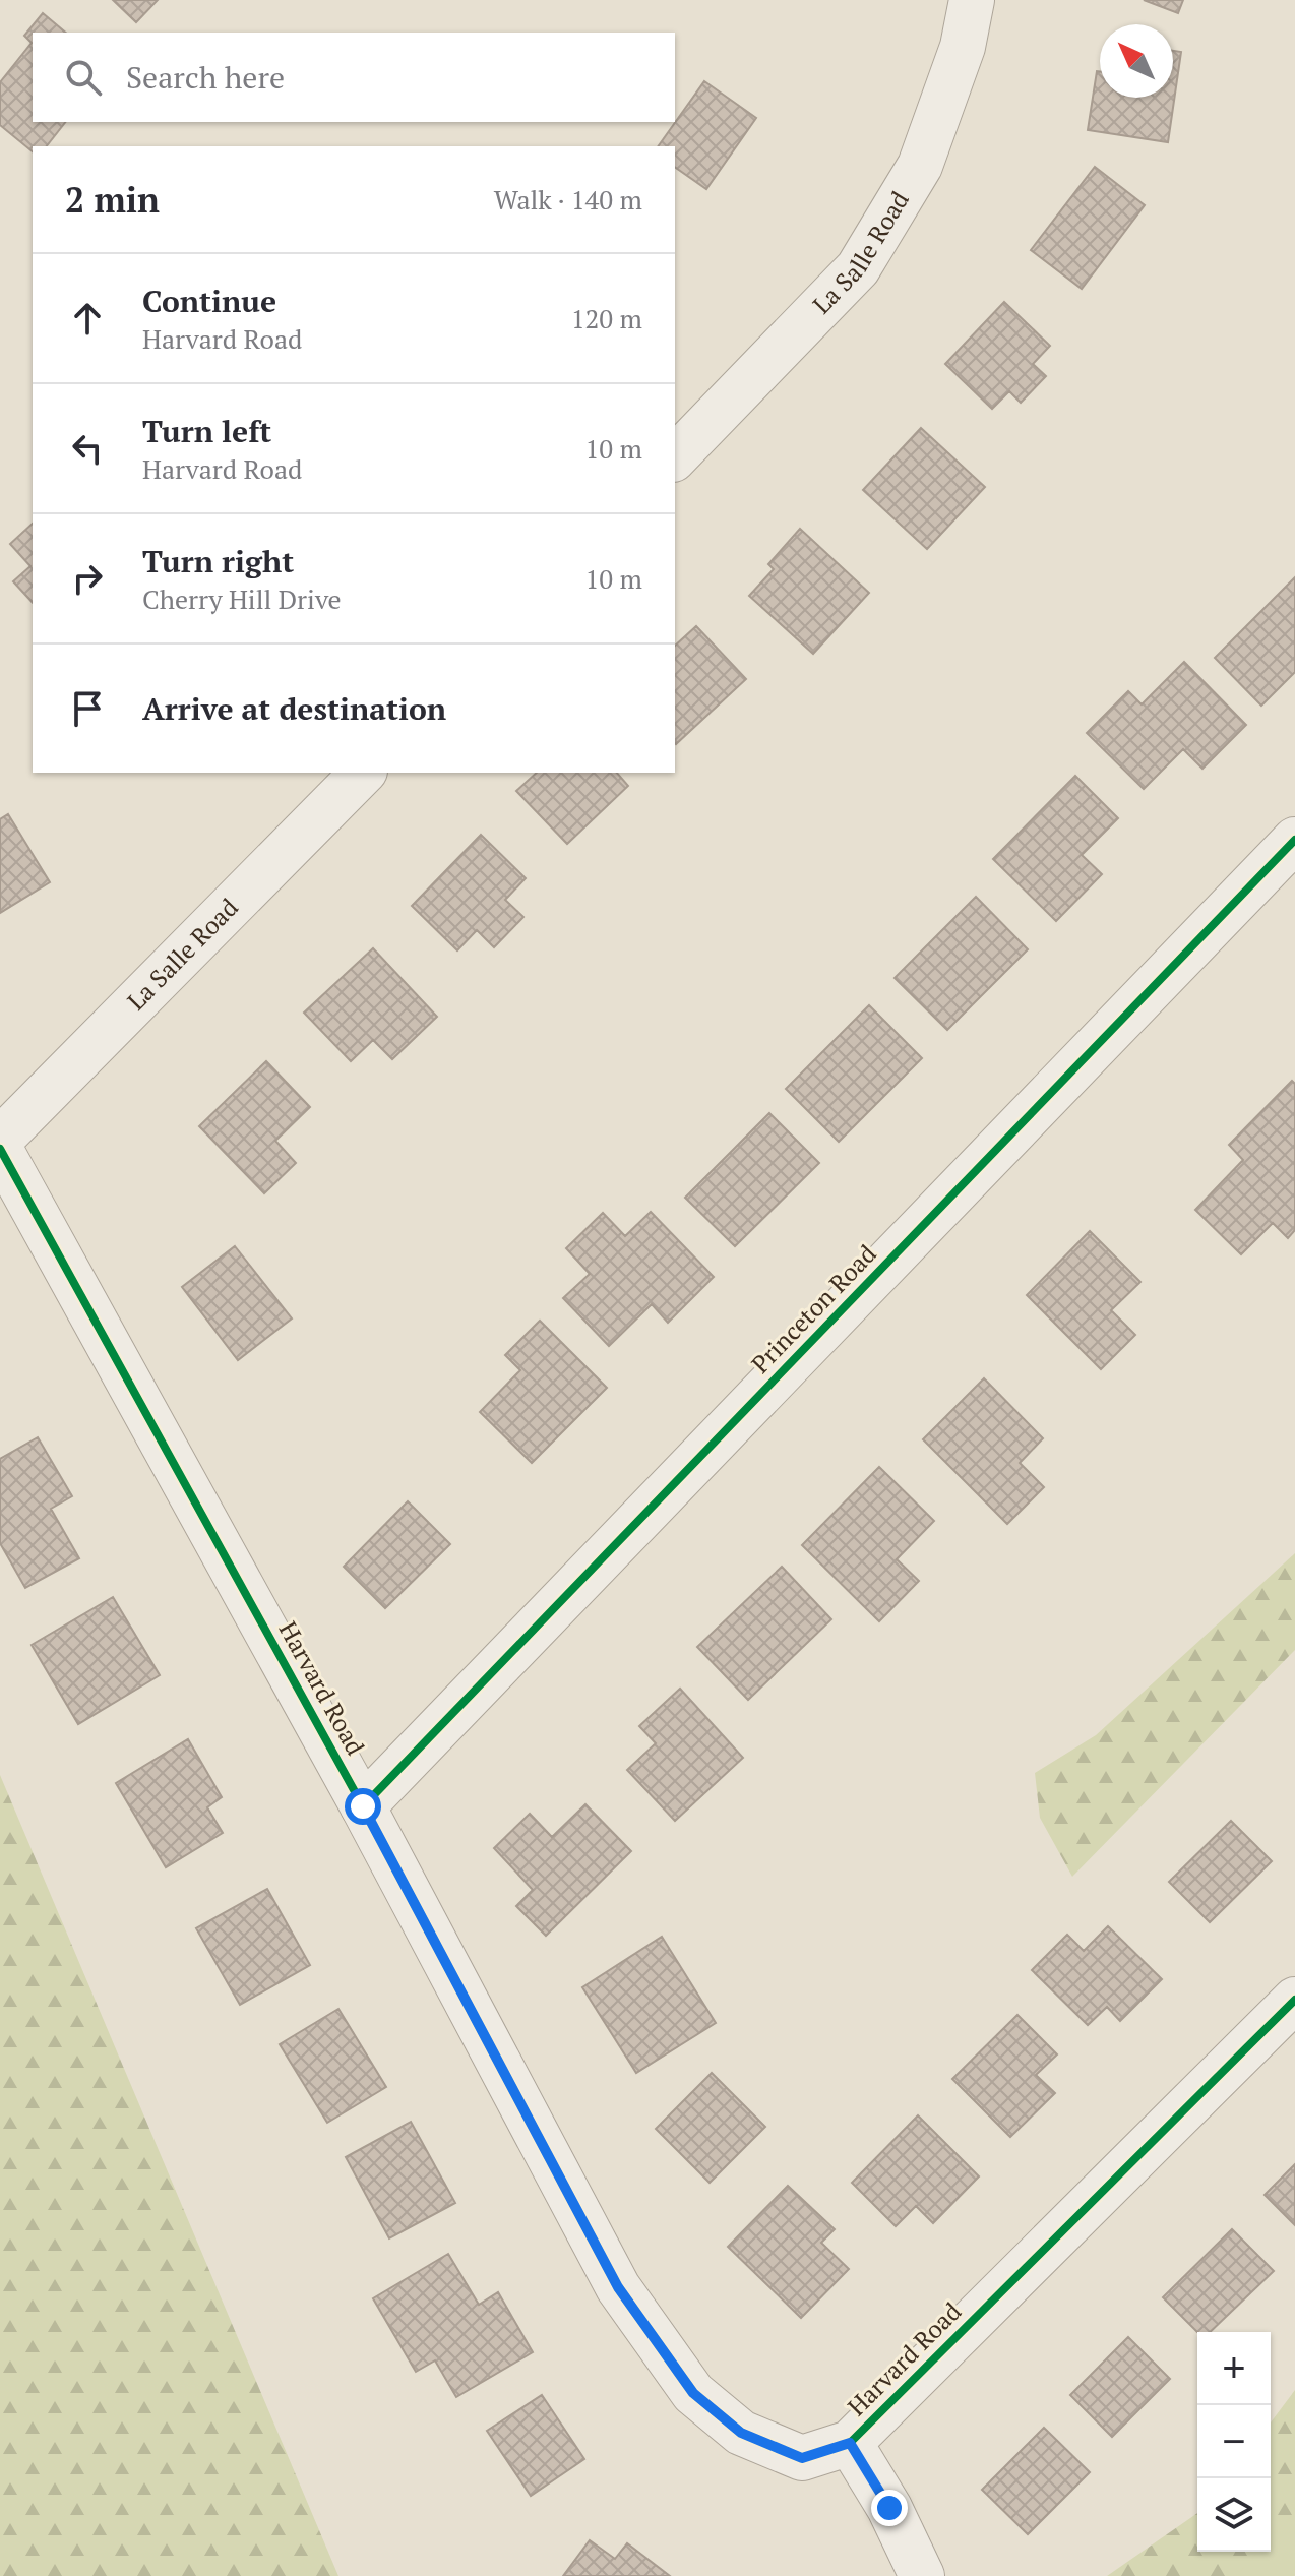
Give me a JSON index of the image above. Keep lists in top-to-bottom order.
{
  "streets": {
    "street": ["La Salle Road", "Princeton Road", "Harvard Road"]
  },
  "crossings": [
    ["Princeton Road", "Harvard Road"]
  ],
  "north": "top left",
  "page": {
    "search": "Search here",
    "heading": ["2 min", "Walk · 140 m"],
    "list": [
      ["Continue", "Harvard Road", "120 m"],
      ["Turn left", "Harvard Road", "10 m"],
      ["Turn right", "Cherry Hill Drive", "10 m"],
      "Arrive at destination"
    ],
    "map_buttons": ["+", "−"]
  }
}
